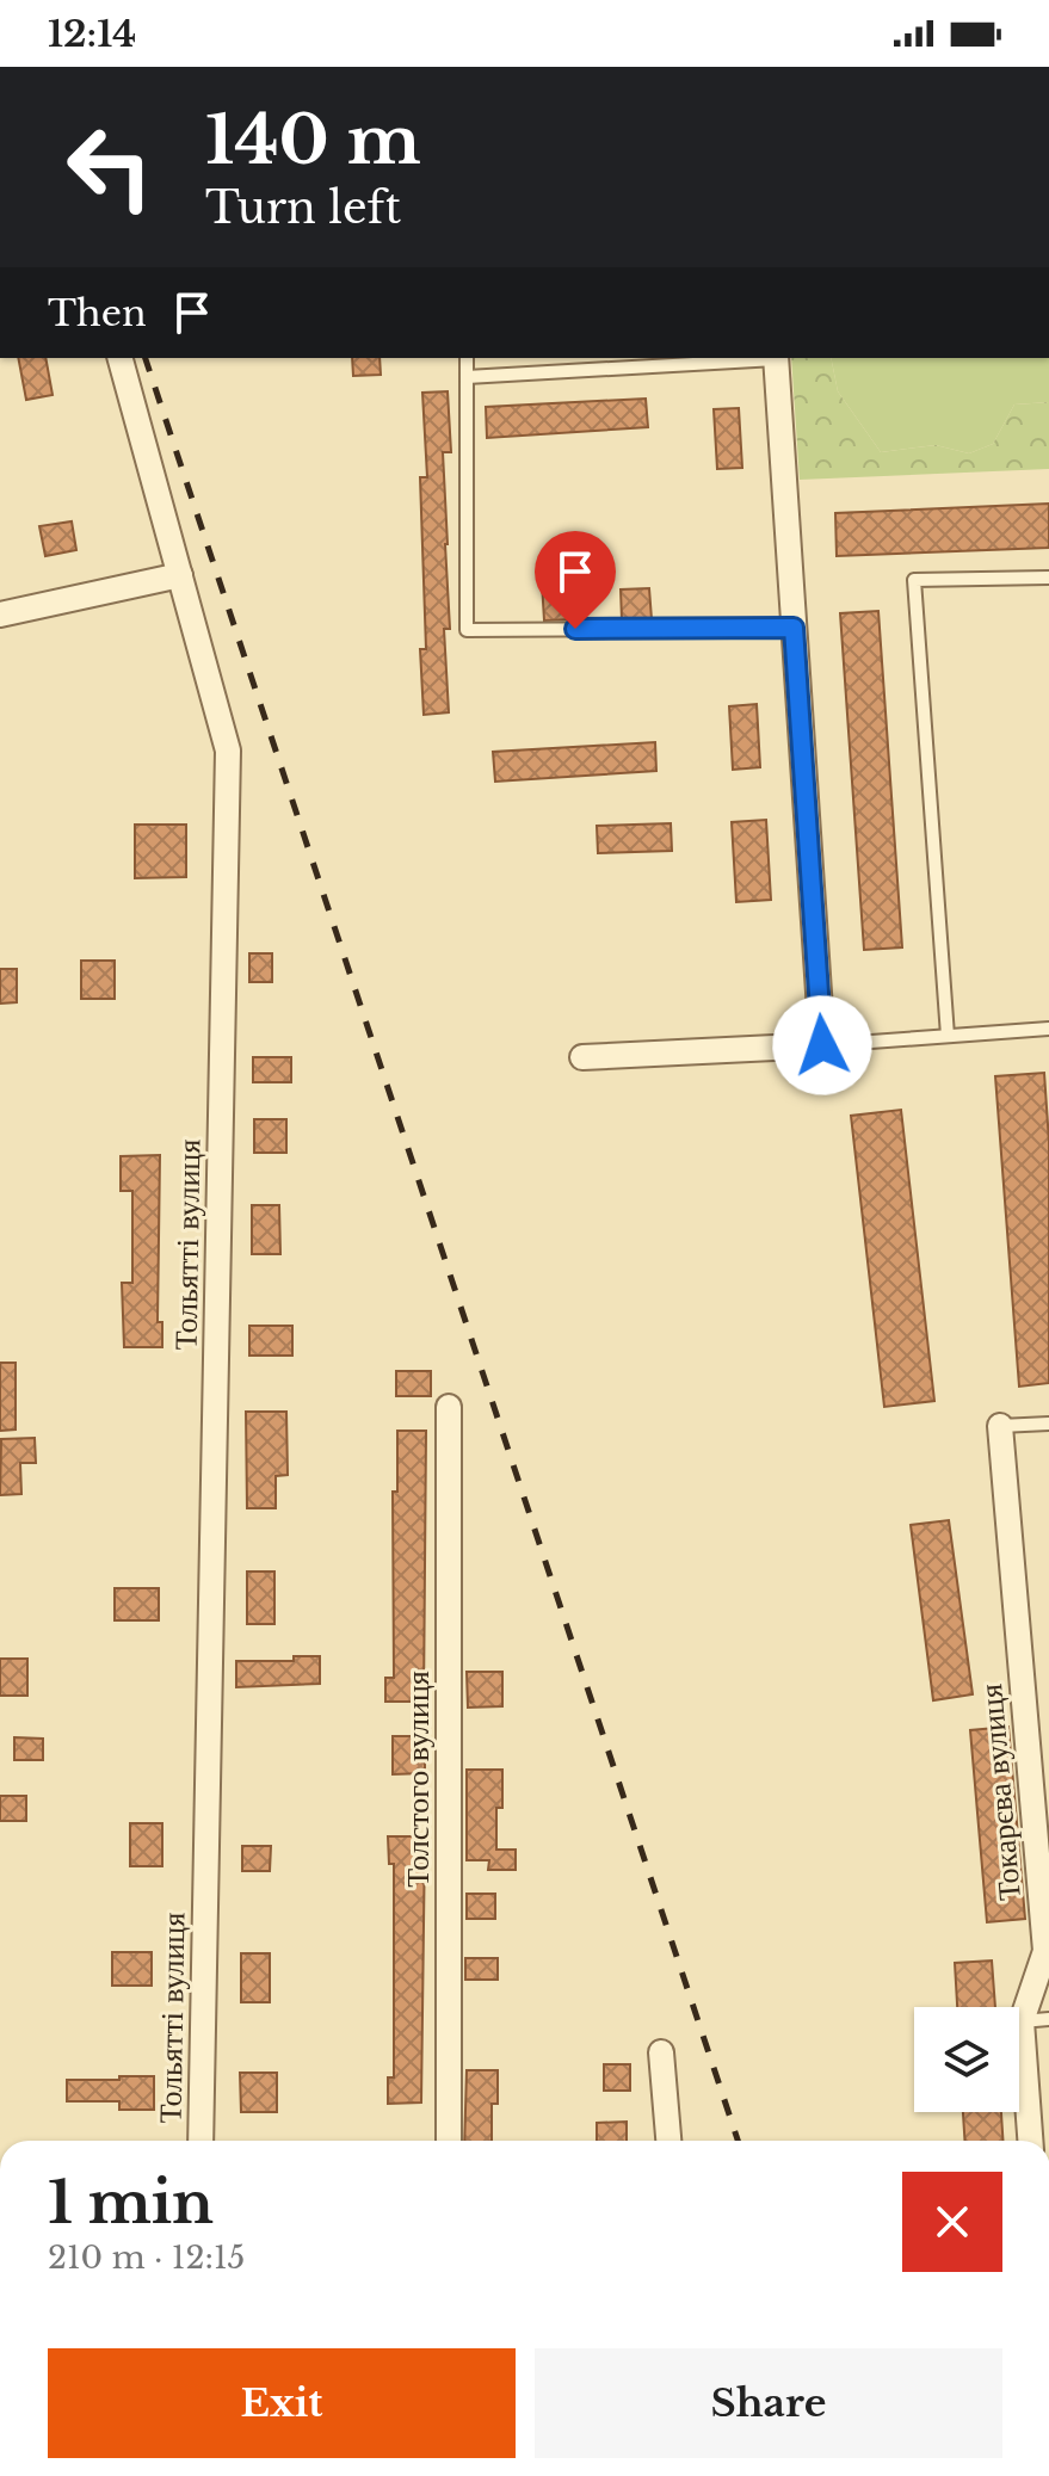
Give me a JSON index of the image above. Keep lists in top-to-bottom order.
{
  "streets": {
    "street": ["Тольятті вулиця", "Толстого вулиця", "Токарєва вулиця"]
  },
  "page": {
    "status": "12:14",
    "turn": ["140 m", "Turn left"],
    "then": "Then",
    "heading": ["1 min", "210 m · 12:15"],
    "buttons": ["Exit", "Share"]
  }
}
